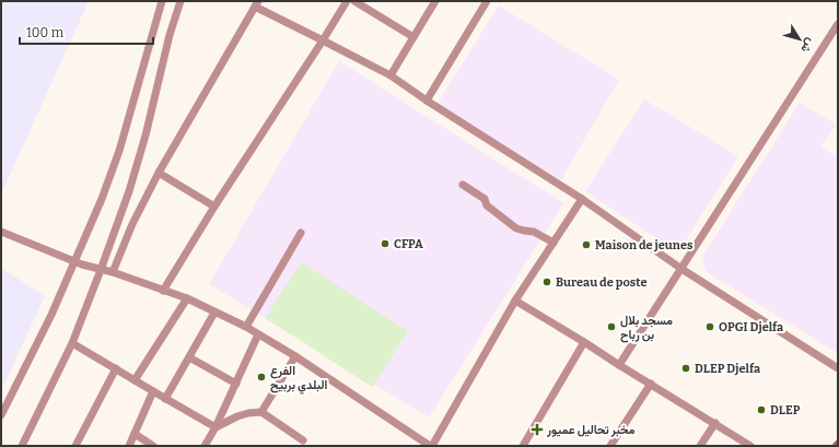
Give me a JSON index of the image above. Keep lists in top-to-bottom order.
{
  "places": {
    "other": [
      "CFPA",
      "Maison de jeunes",
      "Bureau de poste",
      "مسجد بلال بن رباح",
      "OPGI Djelfa",
      "DLEP Djelfa",
      "الفرع البلدي بربيح",
      "DLEP"
    ],
    "health": ["مخبر تحاليل عميور"]
  },
  "scale_bar": "100 m",
  "north": "bottom right"
}
